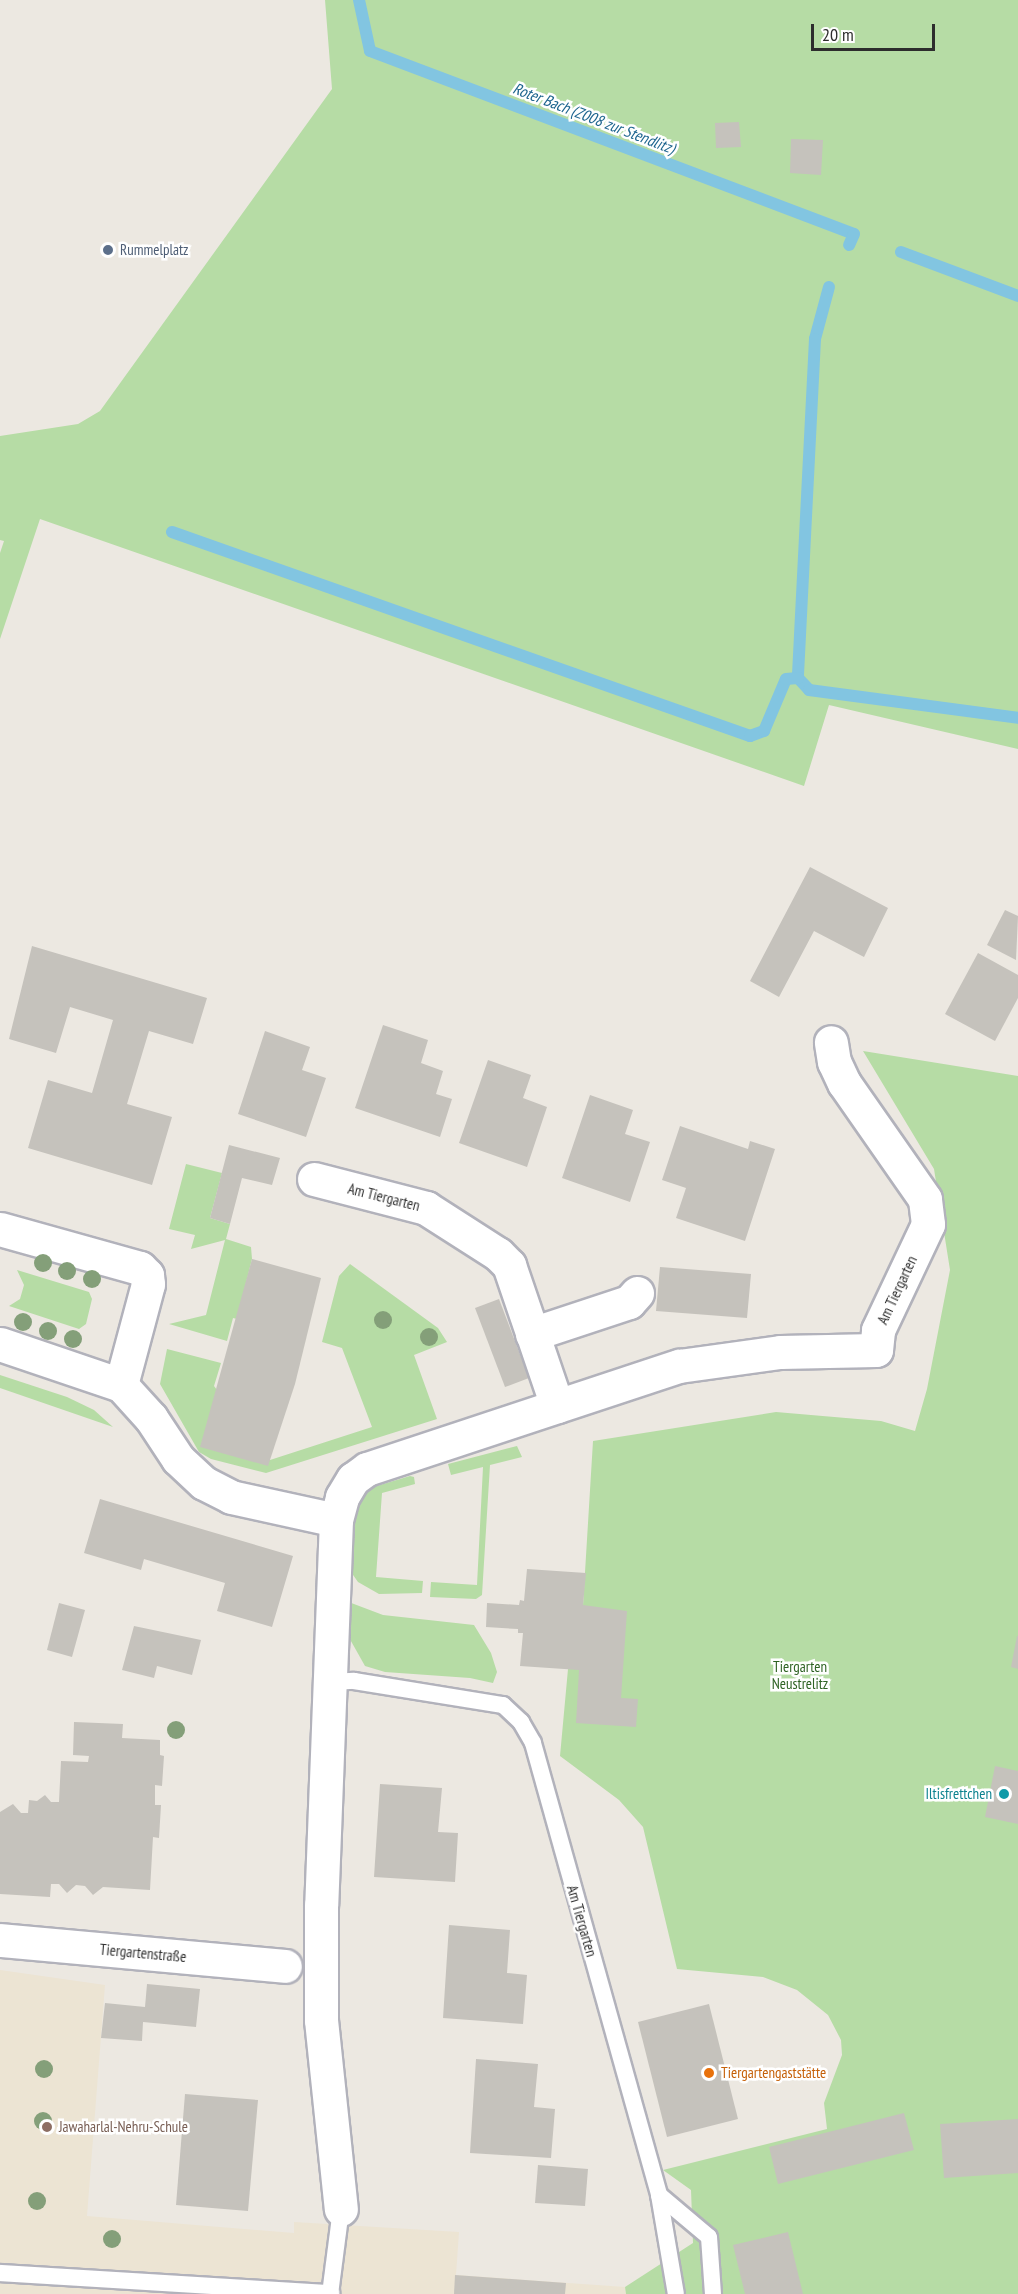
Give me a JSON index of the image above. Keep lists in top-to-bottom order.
{
  "streets": {
    "street": ["Am Tiergarten", "Tiergartenstraße"]
  },
  "water": ["Roter Bach (Z008 zur Stendlitz)"],
  "parks": ["Tiergarten Neustrelitz"],
  "places": [
    "Rummelplatz",
    "Iltisfrettchen",
    "Tiergartengaststätte",
    "Jawaharlal-Nehru-Schule"
  ],
  "scale_bar": "20 m"
}
